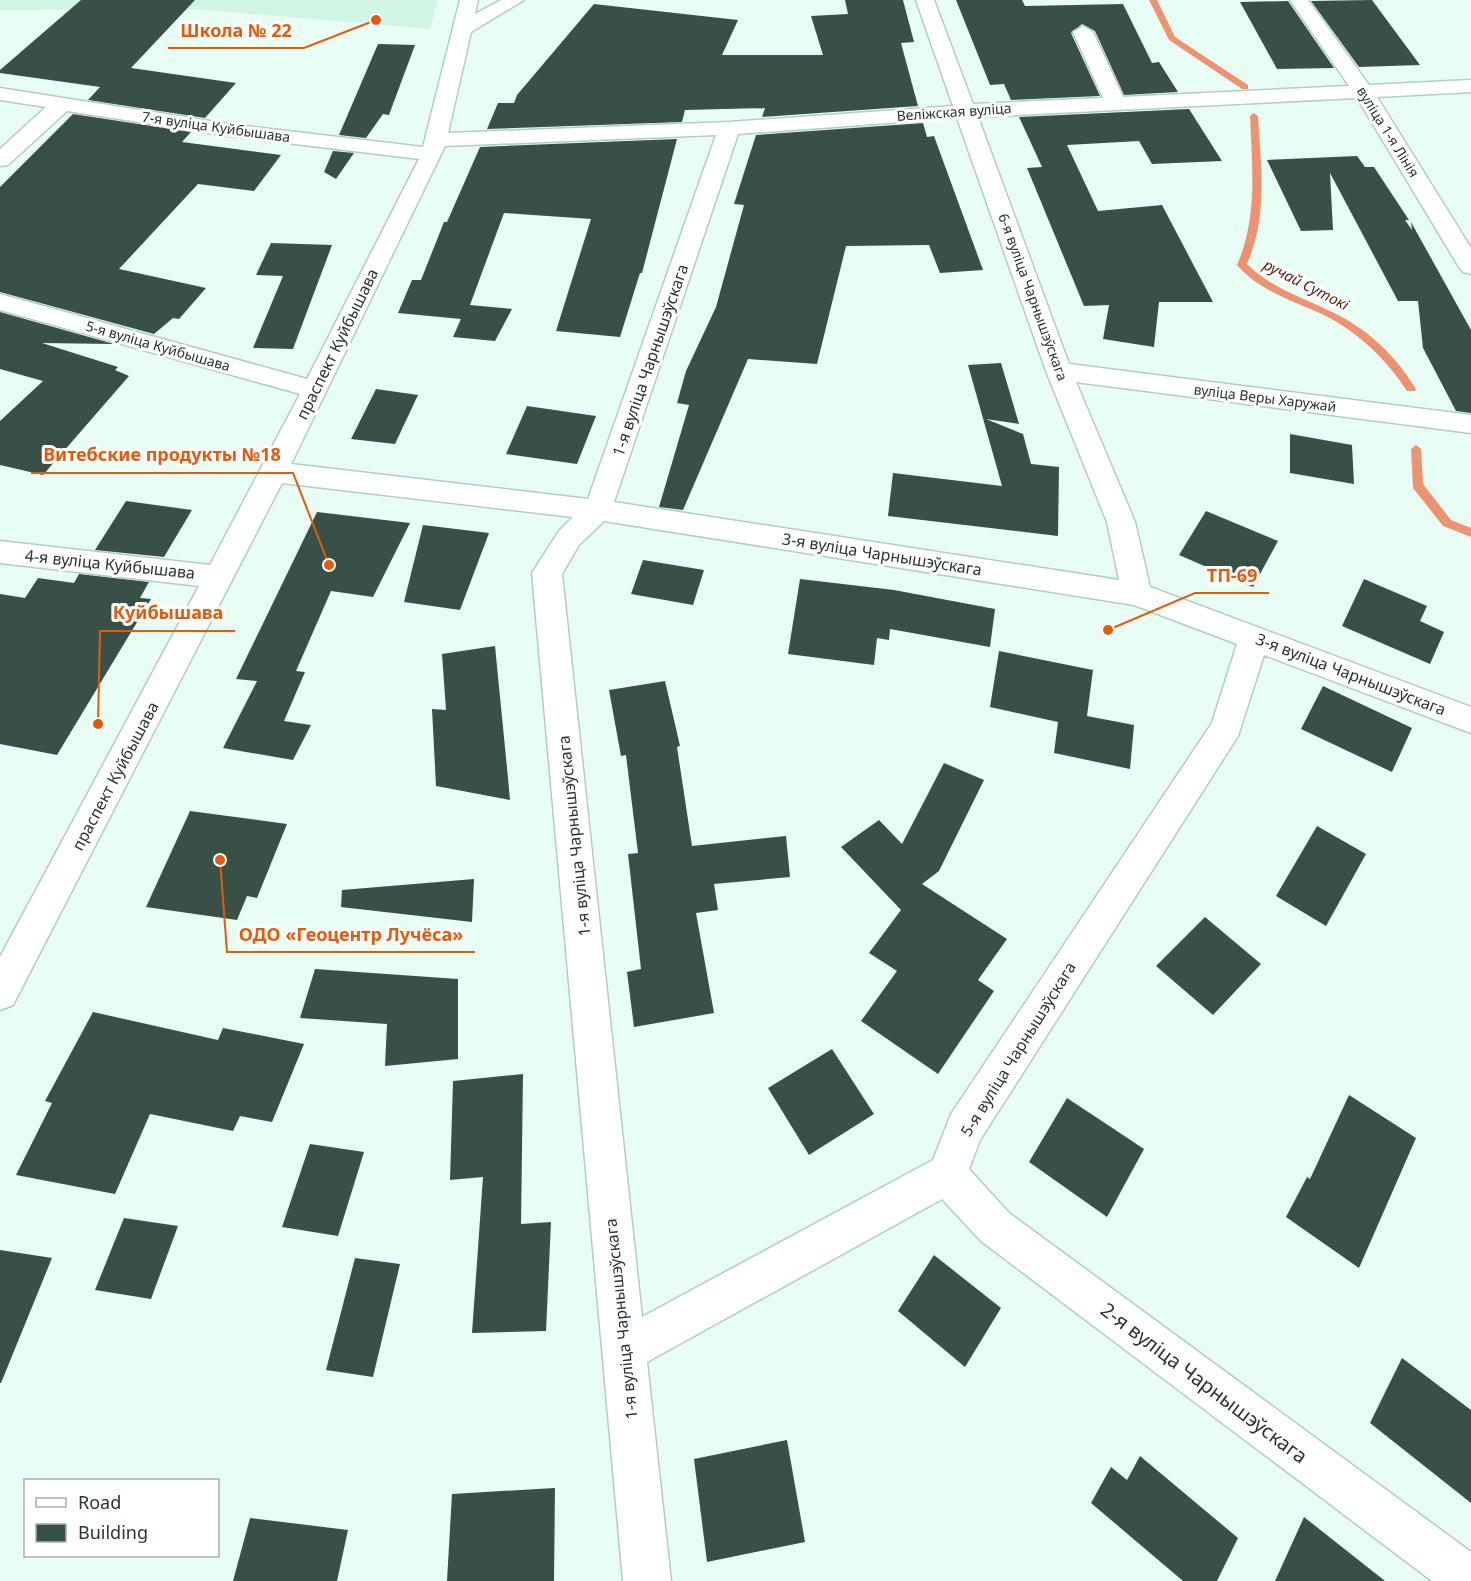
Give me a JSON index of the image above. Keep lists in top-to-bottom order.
{
  "streets": {
    "street": [
      "Веліжская вуліца",
      "7-я вуліца Куйбышава",
      "вуліца 1-я Лінія",
      "6-я вуліца Чарнышэўскага",
      "праспект Куйбышава",
      "5-я вуліца Куйбышава",
      "1-я вуліца Чарнышэўскага",
      "вуліца Веры Харужай",
      "3-я вуліца Чарнышэўскага",
      "4-я вуліца Куйбышава",
      "5-я вуліца Чарнышэўскага",
      "2-я вуліца Чарнышэўскага"
    ]
  },
  "crossings": [
    ["Веліжская вуліца", "7-я вуліца Куйбышава"],
    ["Веліжская вуліца", "вуліца 1-я Лінія"],
    ["Веліжская вуліца", "6-я вуліца Чарнышэўскага"],
    ["Веліжская вуліца", "праспект Куйбышава"],
    ["Веліжская вуліца", "1-я вуліца Чарнышэўскага"],
    ["7-я вуліца Куйбышава", "праспект Куйбышава"],
    ["6-я вуліца Чарнышэўскага", "вуліца Веры Харужай"],
    ["6-я вуліца Чарнышэўскага", "3-я вуліца Чарнышэўскага"],
    ["праспект Куйбышава", "5-я вуліца Куйбышава"],
    ["праспект Куйбышава", "3-я вуліца Чарнышэўскага"],
    ["праспект Куйбышава", "4-я вуліца Куйбышава"],
    ["1-я вуліца Чарнышэўскага", "3-я вуліца Чарнышэўскага"],
    ["3-я вуліца Чарнышэўскага", "5-я вуліца Чарнышэўскага"],
    ["5-я вуліца Чарнышэўскага", "2-я вуліца Чарнышэўскага"]
  ],
  "water": ["ручай Сутокі"],
  "places": [
    "Школа № 22",
    "Витебские продукты №18",
    "ТП-69",
    "Куйбышава",
    "ОДО «Геоцентр Лучёса»"
  ],
  "legend": ["Road", "Building"]
}
